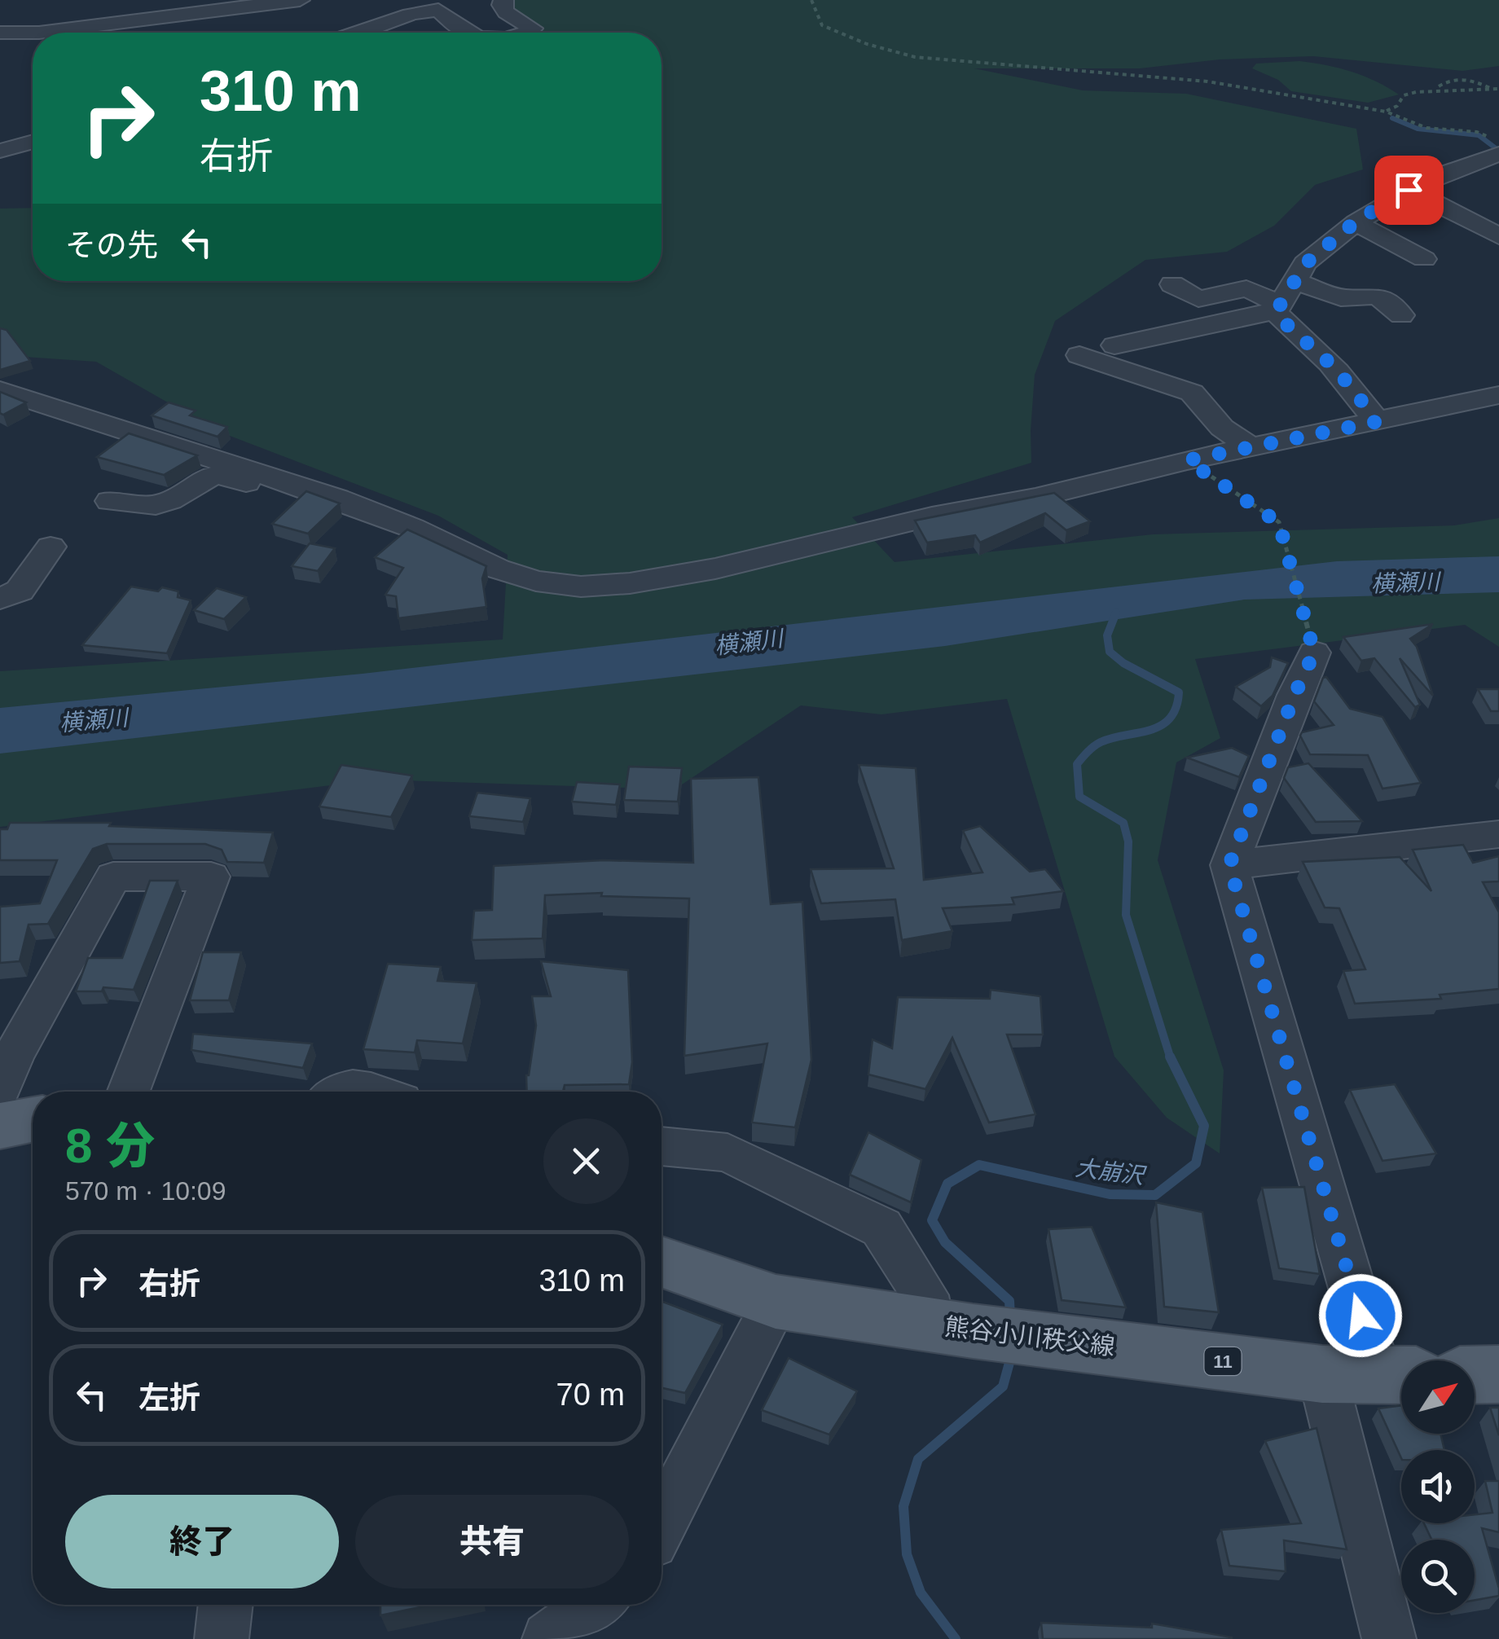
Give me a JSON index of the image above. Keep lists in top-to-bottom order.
{
  "streets": {
    "main road": ["熊谷小川秩父線", "11"]
  },
  "water": ["横瀬川", "大崩沢"],
  "north": "top right",
  "page": {
    "turn": ["310 m", "右折"],
    "then": "その先",
    "heading": ["8 分", "570 m · 10:09"],
    "list": [
      {
        "name": "右折",
        "value": "310 m"
      },
      {
        "name": "左折",
        "value": "70 m"
      }
    ],
    "buttons": ["終了", "共有"]
  }
}
